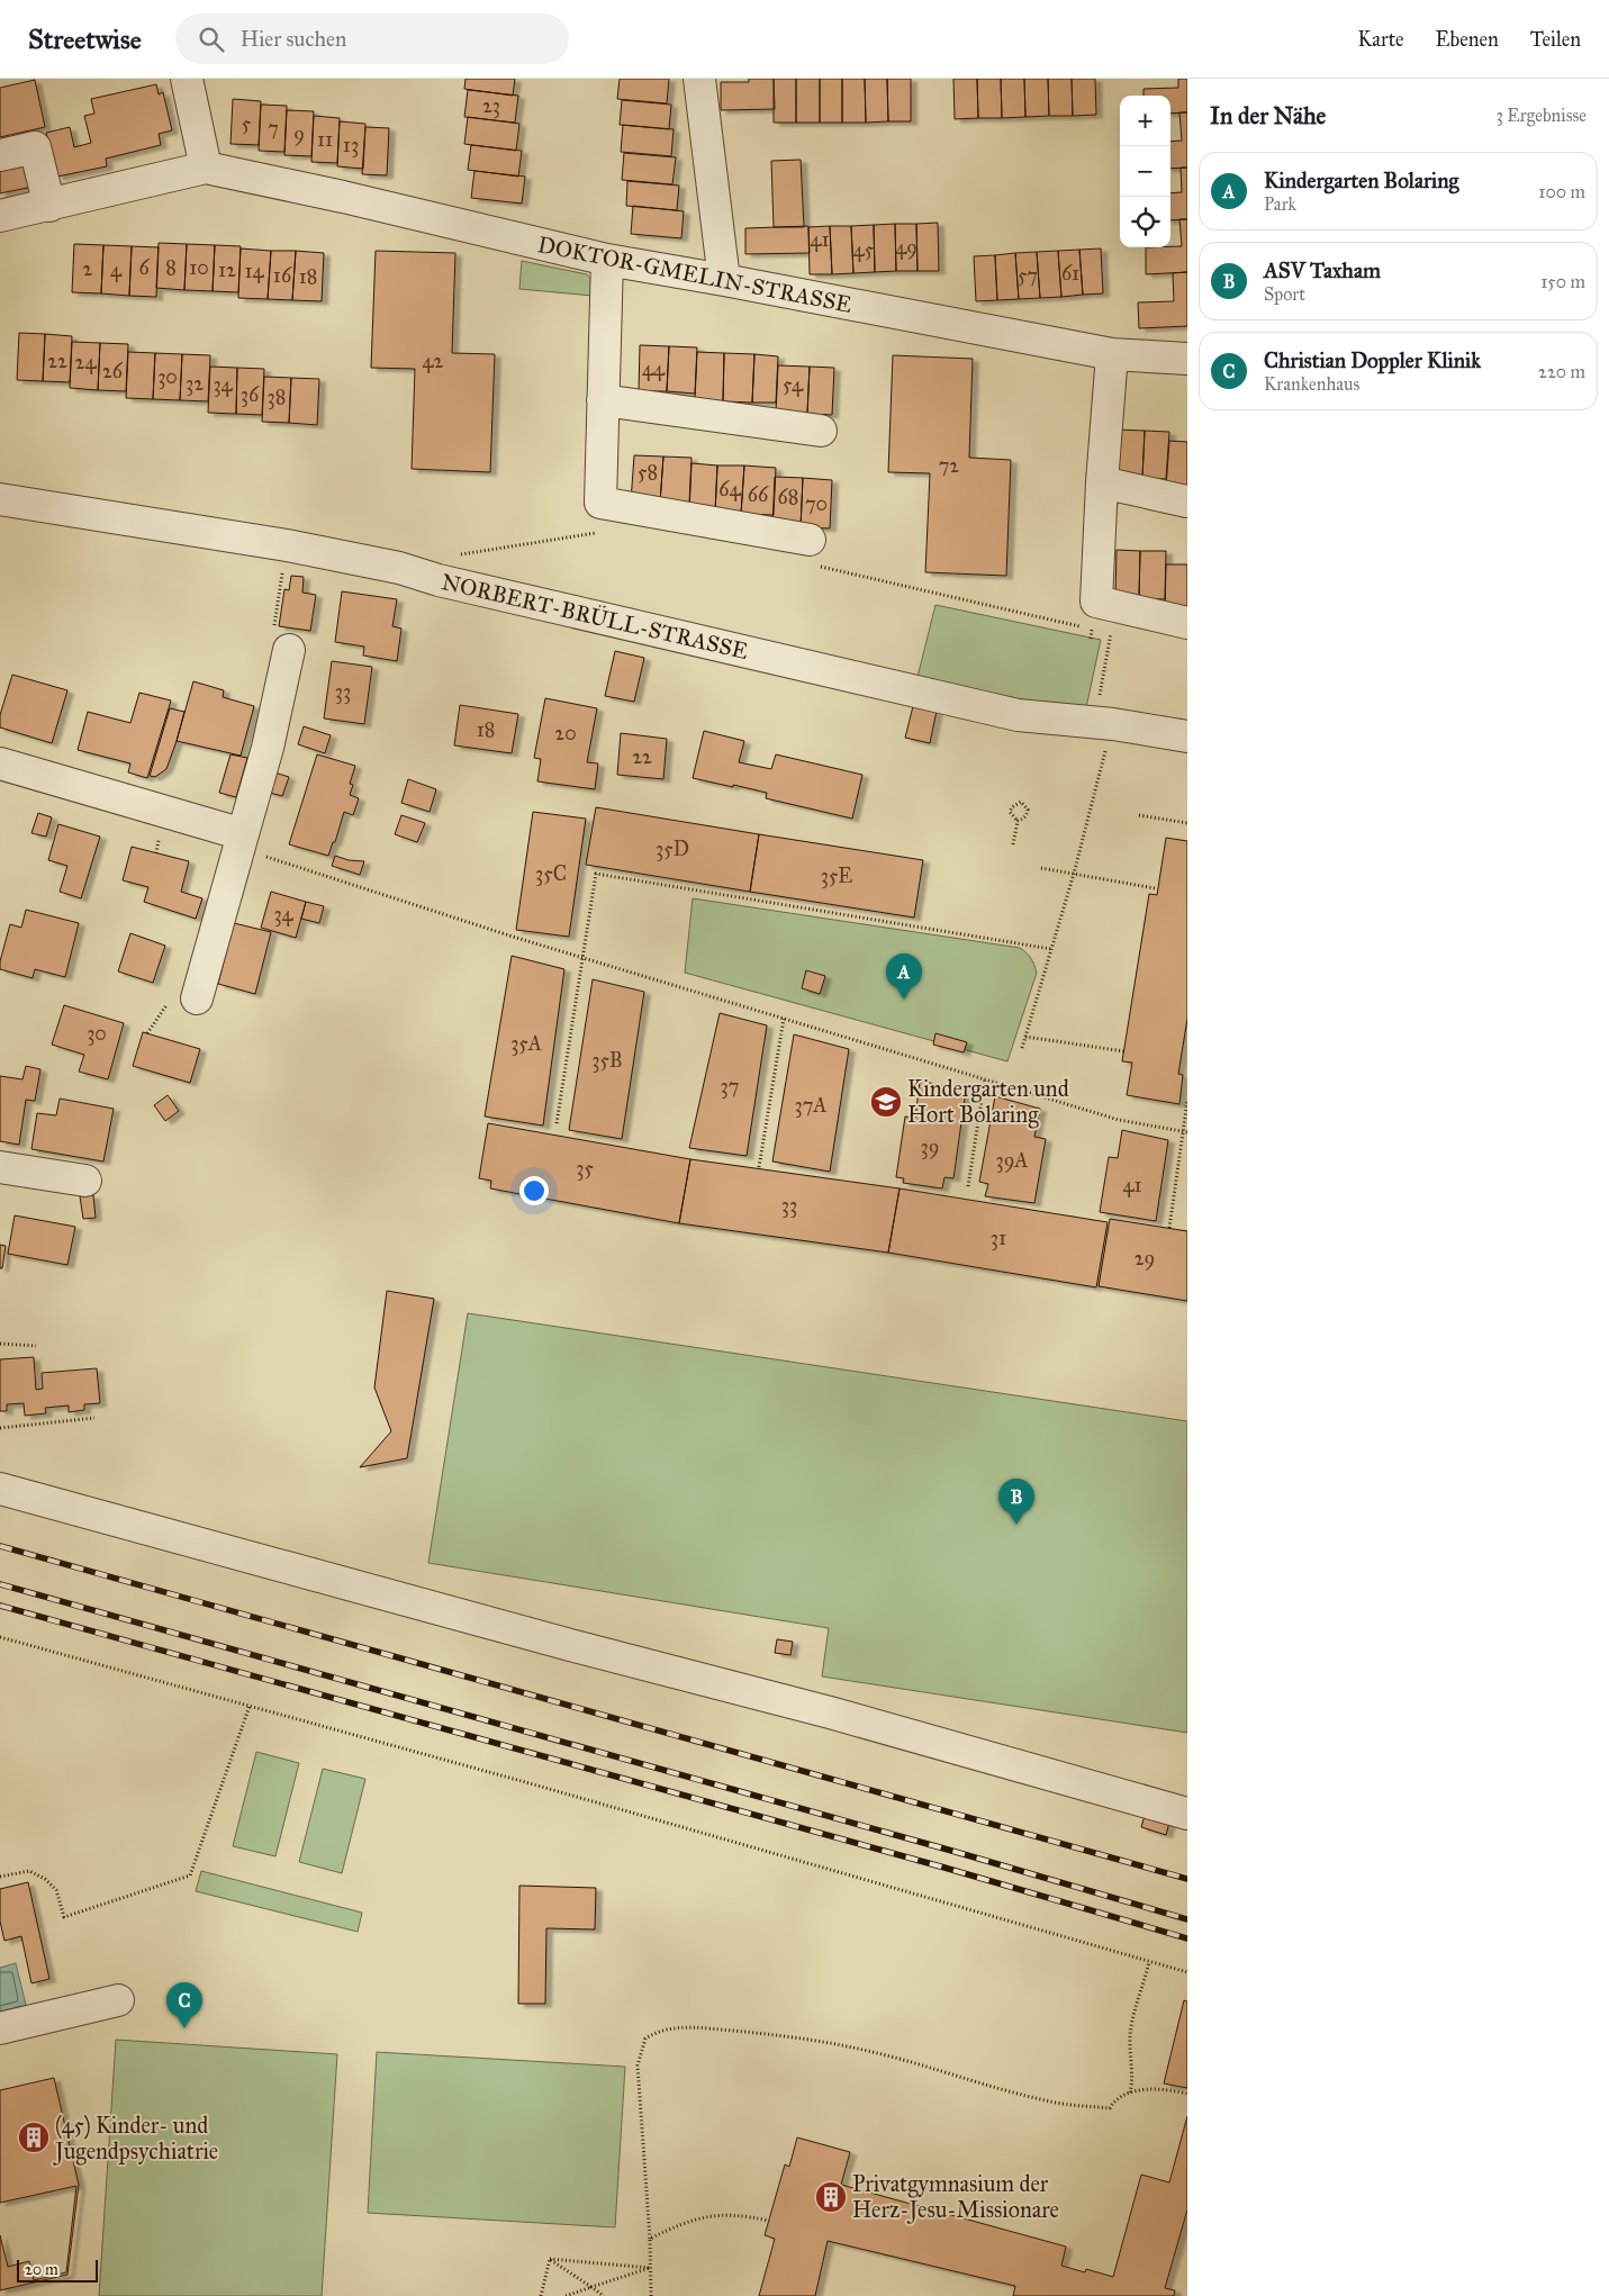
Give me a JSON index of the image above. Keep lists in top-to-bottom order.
{
  "streets": {
    "street": ["DOKTOR-GMELIN-STRASSE", "NORBERT-BRÜLL-STRASSE"]
  },
  "places": {
    "school or university": ["Kindergarten und Hort Bolaring"],
    "building": ["(45) Kinder- und Jugendpsychiatrie", "Privatgymnasium der Herz-Jesu-Missionare"]
  },
  "house_numbers": [
    "23",
    "5",
    "7",
    "9",
    "11",
    "13",
    "41",
    "49",
    "45",
    "6",
    "8",
    "10",
    "2",
    "4",
    "12",
    "14",
    "61",
    "16",
    "57",
    "18",
    "22",
    "42",
    "24",
    "44",
    "26",
    "30",
    "32",
    "34",
    "54",
    "36",
    "38",
    "72",
    "58",
    "64",
    "66",
    "68",
    "70",
    "33",
    "18",
    "20",
    "22",
    "35D",
    "35C",
    "35E",
    "34",
    "30",
    "35A",
    "35B",
    "37",
    "37A",
    "39",
    "39A",
    "35",
    "41",
    "33",
    "31",
    "29"
  ],
  "scale_bar": "20 m",
  "page": {
    "header": "Streetwise",
    "search": "Hier suchen",
    "nav": ["Karte", "Ebenen", "Teilen"],
    "heading": ["In der Nähe", "3 Ergebnisse"],
    "map_buttons": ["+", "−"],
    "list": [
      {
        "mark": "A",
        "name": "Kindergarten Bolaring",
        "note": "Park",
        "value": "100 m"
      },
      {
        "mark": "B",
        "name": "ASV Taxham",
        "note": "Sport",
        "value": "150 m"
      },
      {
        "mark": "C",
        "name": "Christian Doppler Klinik",
        "note": "Krankenhaus",
        "value": "220 m"
      }
    ],
    "pins": ["A", "B", "C"],
    "scale": "20 m"
  }
}
